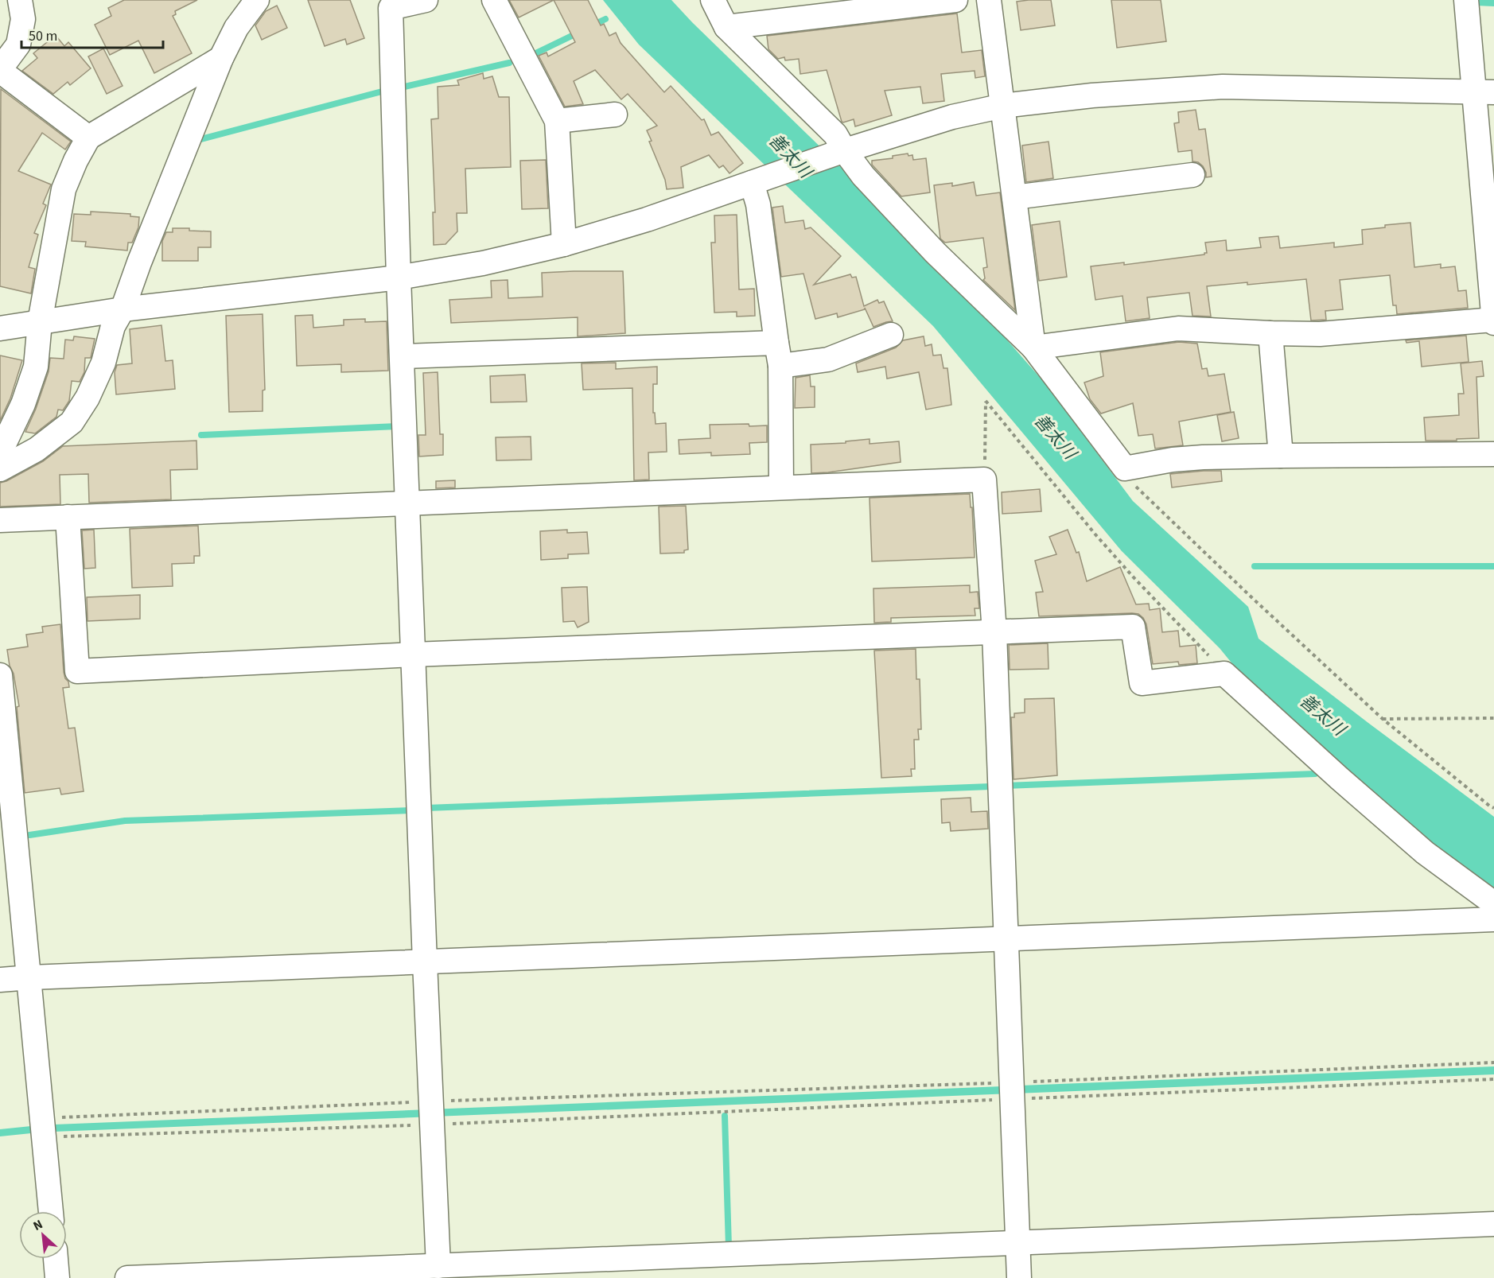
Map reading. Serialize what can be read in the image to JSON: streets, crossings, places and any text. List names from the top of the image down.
{
  "water": ["善太川"],
  "scale_bar": "50 m",
  "north": "top left"
}
